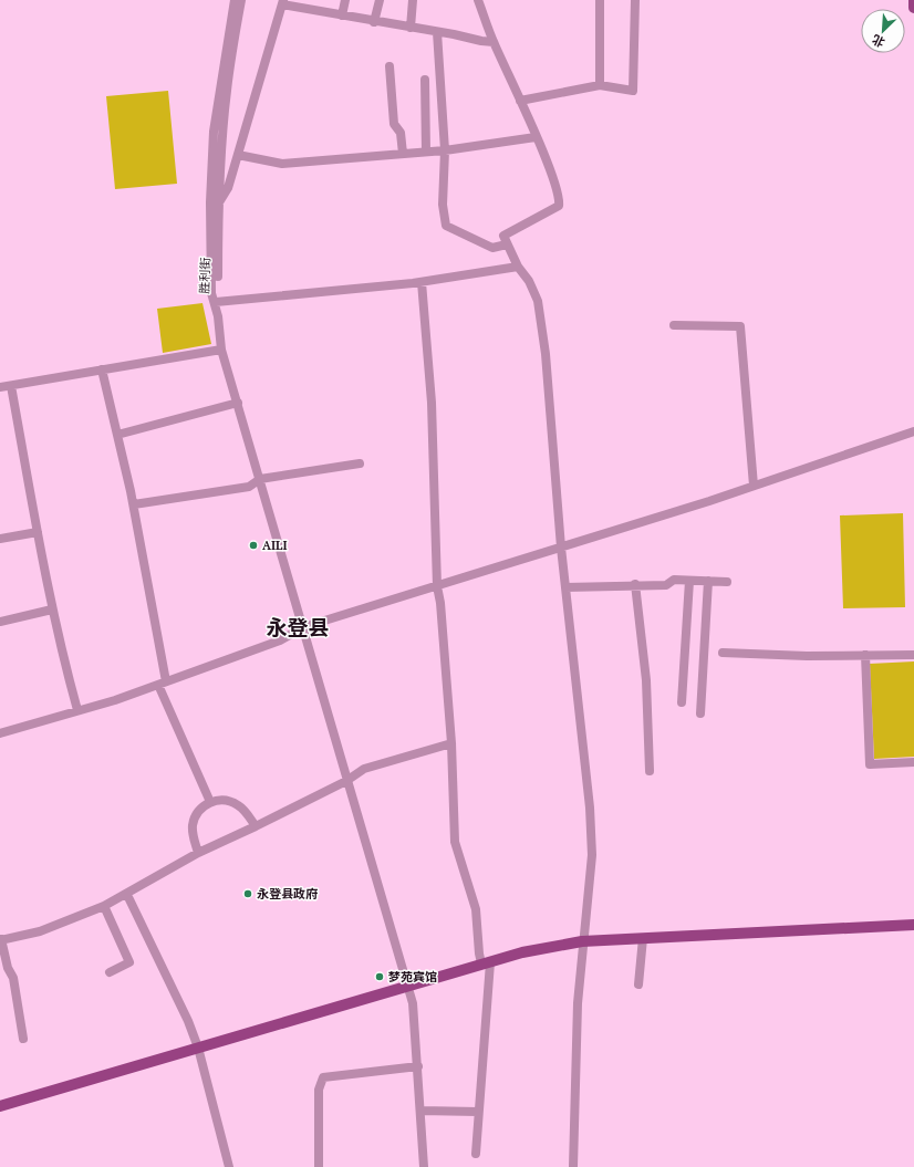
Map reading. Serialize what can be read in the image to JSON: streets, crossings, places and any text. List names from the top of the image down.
{
  "streets": {
    "street": ["胜利街"]
  },
  "districts": ["永登县"],
  "places": ["AILI", "永登县政府", "梦苑宾馆"],
  "north": "bottom left"
}
